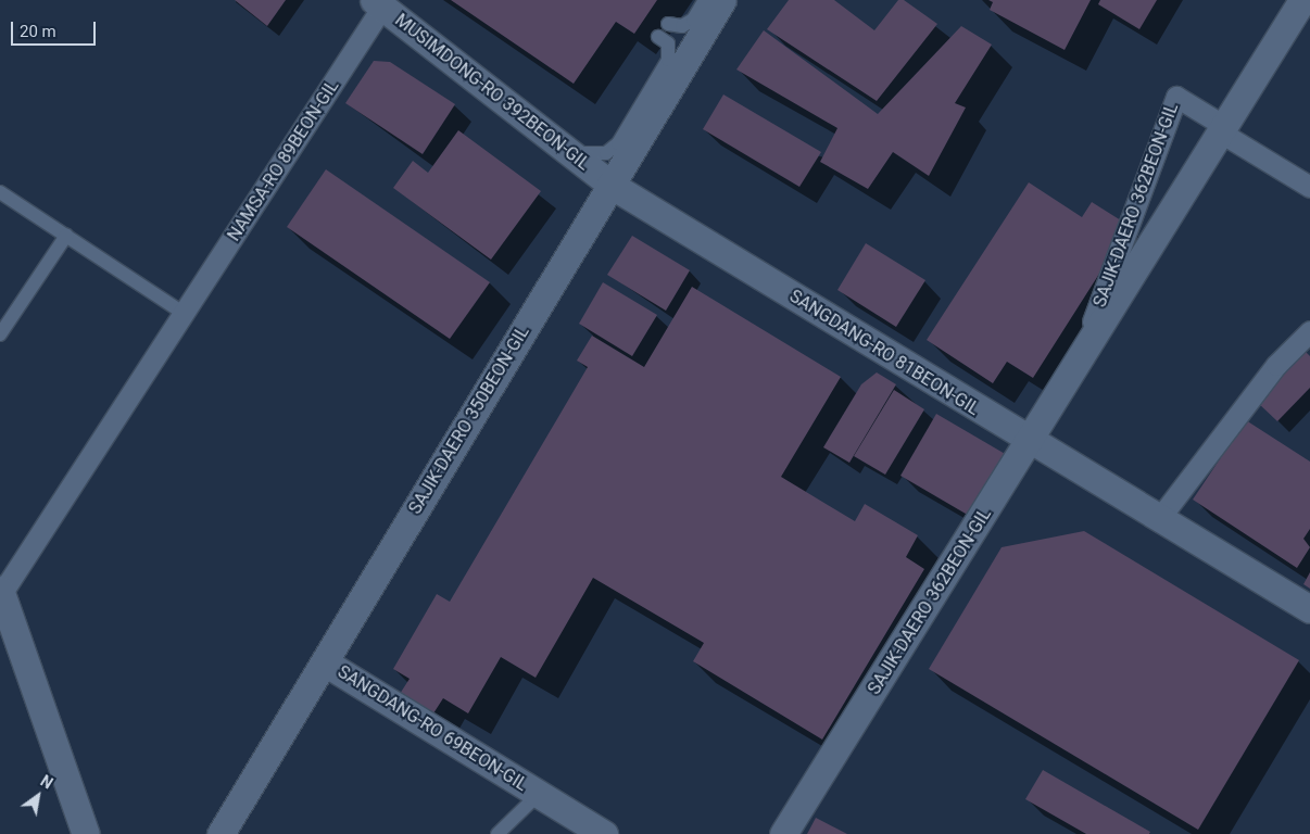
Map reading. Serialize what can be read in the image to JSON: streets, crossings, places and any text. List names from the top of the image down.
{
  "streets": {
    "street": [
      "MUSIMDONG-RO 392BEON-GIL",
      "NAMSA-RO 89BEON-GIL",
      "SAJIK-DAERO 362BEON-GIL",
      "SANGDANG-RO 81BEON-GIL",
      "SAJIK-DAERO 350BEON-GIL",
      "SANGDANG-RO 69BEON-GIL"
    ]
  },
  "crossings": [
    ["MUSIMDONG-RO 392BEON-GIL", "NAMSA-RO 89BEON-GIL"],
    ["MUSIMDONG-RO 392BEON-GIL", "SANGDANG-RO 81BEON-GIL"],
    ["MUSIMDONG-RO 392BEON-GIL", "SAJIK-DAERO 350BEON-GIL"],
    ["SAJIK-DAERO 362BEON-GIL", "SANGDANG-RO 81BEON-GIL"],
    ["SANGDANG-RO 81BEON-GIL", "SAJIK-DAERO 350BEON-GIL"],
    ["SAJIK-DAERO 350BEON-GIL", "SANGDANG-RO 69BEON-GIL"]
  ],
  "scale_bar": "20 m",
  "north": "top right"
}
